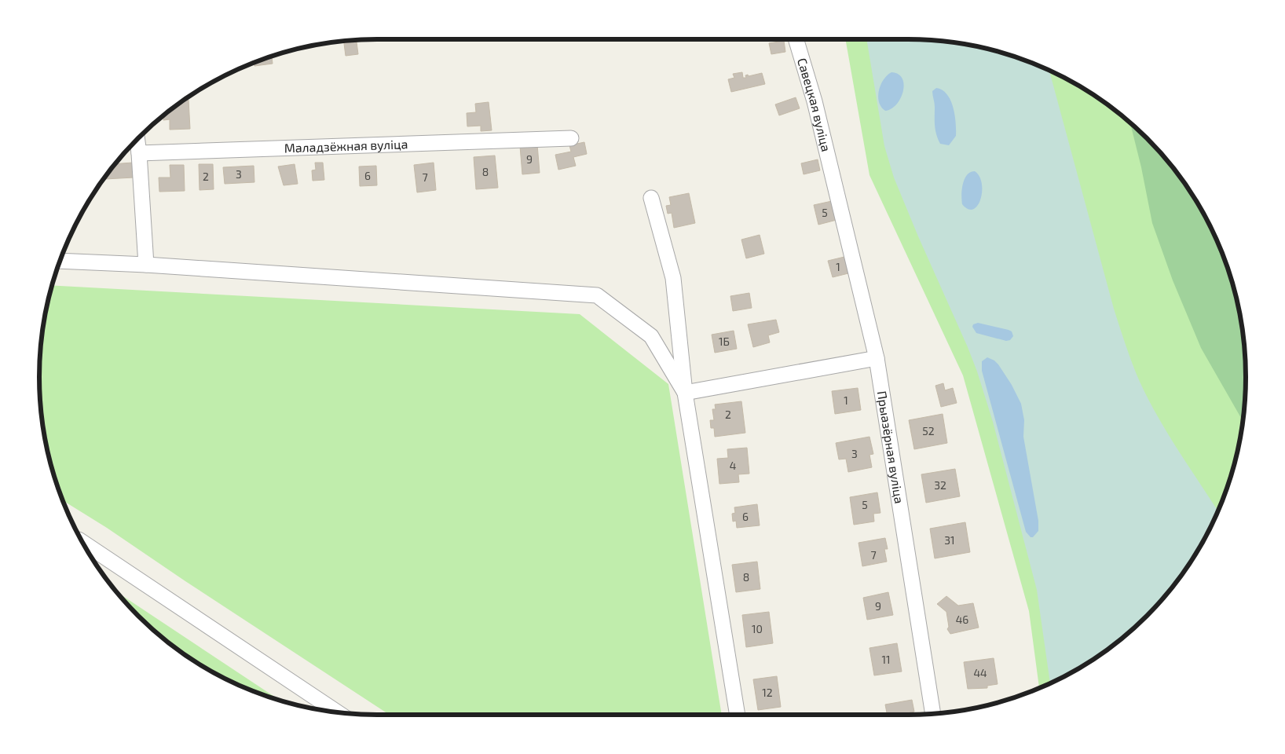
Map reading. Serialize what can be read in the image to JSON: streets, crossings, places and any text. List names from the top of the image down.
{
  "streets": {
    "street": ["Савецкая вуліца", "Маладзёжная вуліца", "Прыазёрная вуліца"]
  },
  "crossings": [
    ["Савецкая вуліца", "Прыазёрная вуліца"]
  ],
  "house_numbers": [
    "9",
    "8",
    "3",
    "6",
    "2",
    "7",
    "5",
    "1",
    "1Б",
    "1",
    "2",
    "52",
    "3",
    "4",
    "32",
    "5",
    "6",
    "31",
    "7",
    "8",
    "9",
    "46",
    "10",
    "11",
    "44",
    "12"
  ]
}
